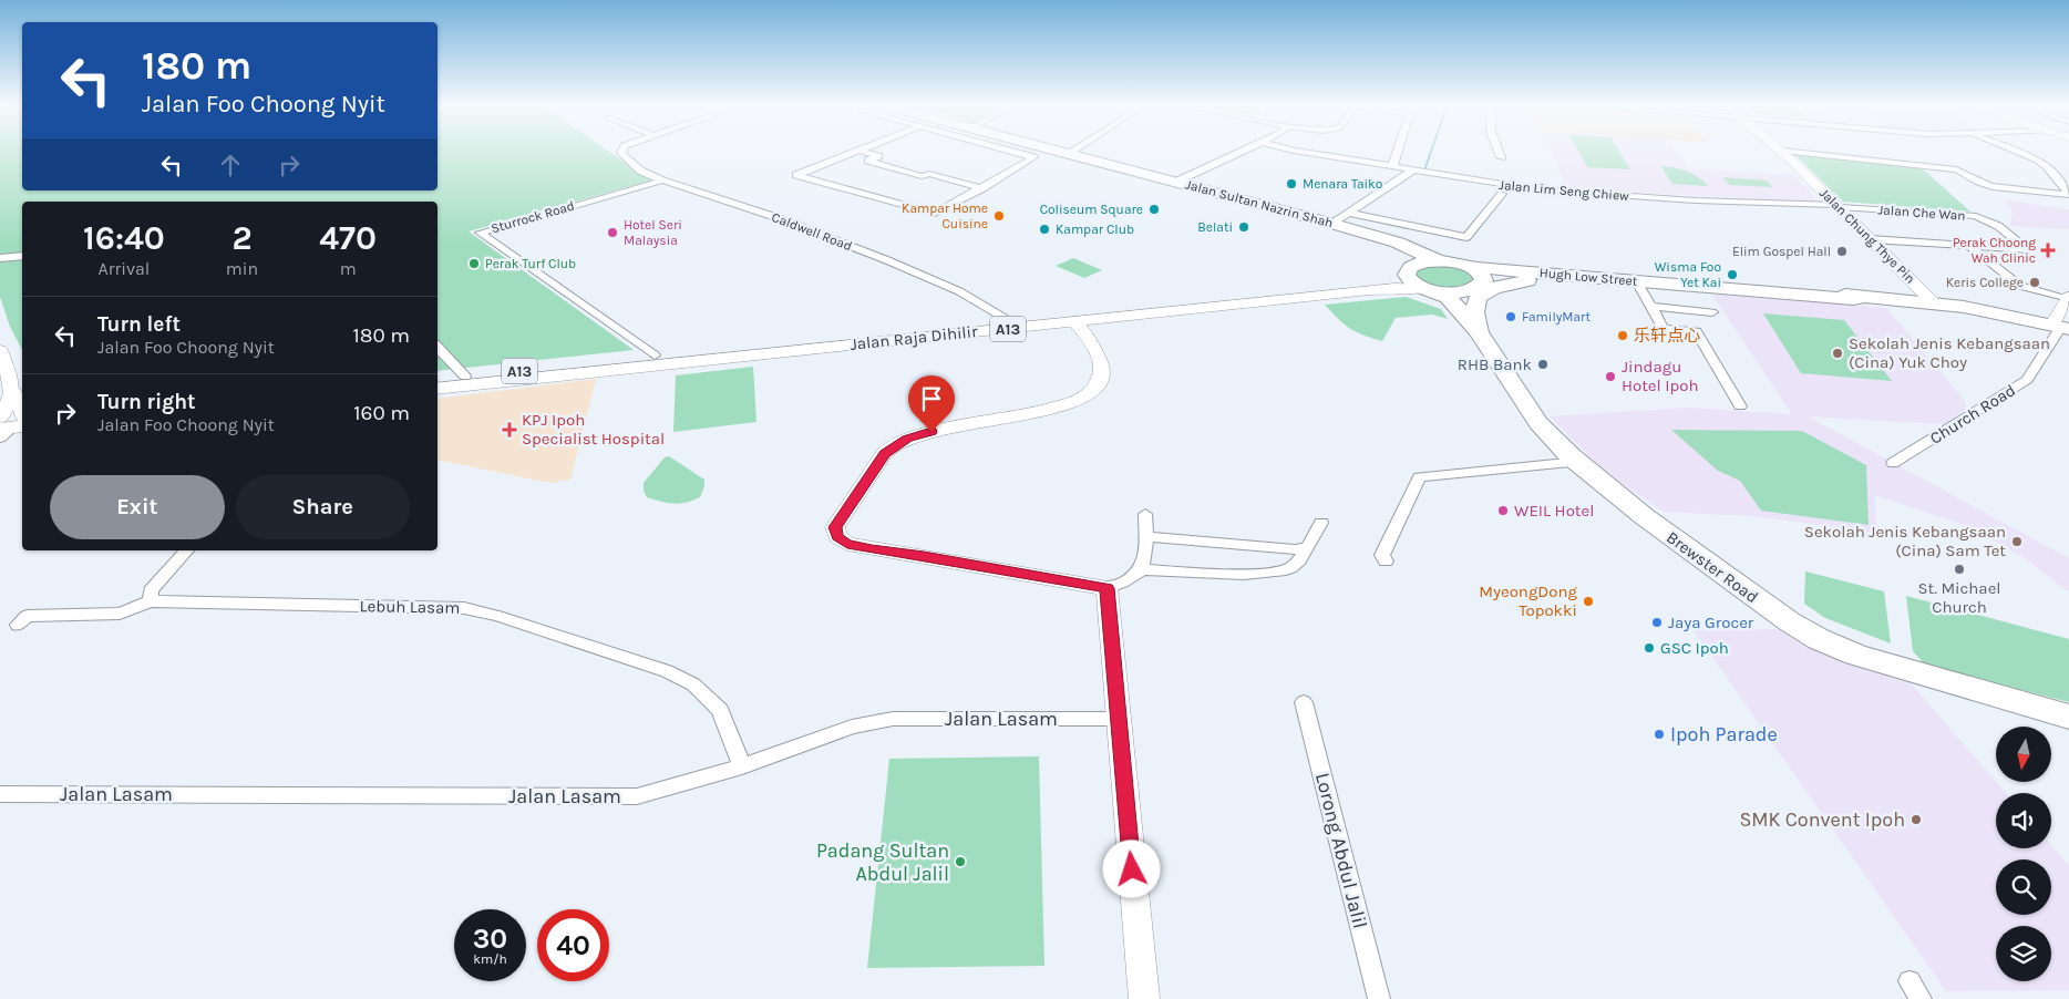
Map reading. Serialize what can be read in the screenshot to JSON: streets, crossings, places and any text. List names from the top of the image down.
{
  "streets": {
    "highway": ["Jalan Sultan Nazrin Shah", "Hugh Low Street", "Brewster Road"],
    "main road": ["A13", "Jalan Raja Dihilir"],
    "street": [
      "Jalan Lim Seng Chiew",
      "Jalan Che Wan",
      "Sturrock Road",
      "Caldwell Road",
      "Jalan Chung Thye Pin",
      "Church Road",
      "Lebuh Lasam",
      "Jalan Lasam",
      "Lorong Abdul Jalil"
    ]
  },
  "crossings": [
    ["Jalan Lim Seng Chiew", "Jalan Che Wan"],
    ["Jalan Lim Seng Chiew", "Jalan Chung Thye Pin"],
    ["Jalan Sultan Nazrin Shah", "Hugh Low Street"],
    ["Jalan Che Wan", "Jalan Chung Thye Pin"],
    ["Sturrock Road", "Caldwell Road"],
    ["Sturrock Road", "Jalan Raja Dihilir"],
    ["Caldwell Road", "Jalan Raja Dihilir"],
    ["Jalan Chung Thye Pin", "Hugh Low Street"],
    ["Hugh Low Street", "Church Road"],
    ["Jalan Raja Dihilir", "Brewster Road"],
    ["Lebuh Lasam", "Jalan Lasam"]
  ],
  "places": {
    "other": [
      "Menara Taiko",
      "Coliseum Square",
      "Kampar Home Cuisine",
      "Belati",
      "Kampar Club",
      "Hotel Seri Malaysia",
      "Elim Gospel Hall",
      "Perak Turf Club",
      "Wisma Foo Yet Kai",
      "Keris College",
      "FamilyMart",
      "乐轩点心",
      "Sekolah Jenis Kebangsaan (Cina) Yuk Choy",
      "RHB Bank",
      "Jindagu Hotel Ipoh",
      "WEIL Hotel",
      "Sekolah Jenis Kebangsaan (Cina) Sam Tet",
      "St. Michael Church",
      "MyeongDong Topokki",
      "Jaya Grocer",
      "GSC Ipoh",
      "Ipoh Parade",
      "SMK Convent Ipoh",
      "Padang Sultan Abdul Jalil"
    ],
    "health": ["Perak Choong Wah Clinic", "KPJ Ipoh Specialist Hospital"]
  },
  "north": "bottom",
  "page": {
    "turn": ["180 m", "Jalan Foo Choong Nyit"],
    "eta": [
      "16:40",
      "Arrival",
      "2",
      "min",
      "470",
      "m"
    ],
    "list": [
      {
        "name": "Turn left",
        "note": "Jalan Foo Choong Nyit",
        "value": "180 m"
      },
      {
        "name": "Turn right",
        "note": "Jalan Foo Choong Nyit",
        "value": "160 m"
      }
    ],
    "buttons": ["Exit", "Share"],
    "speed": "30 km/h",
    "limit": "40"
  }
}
